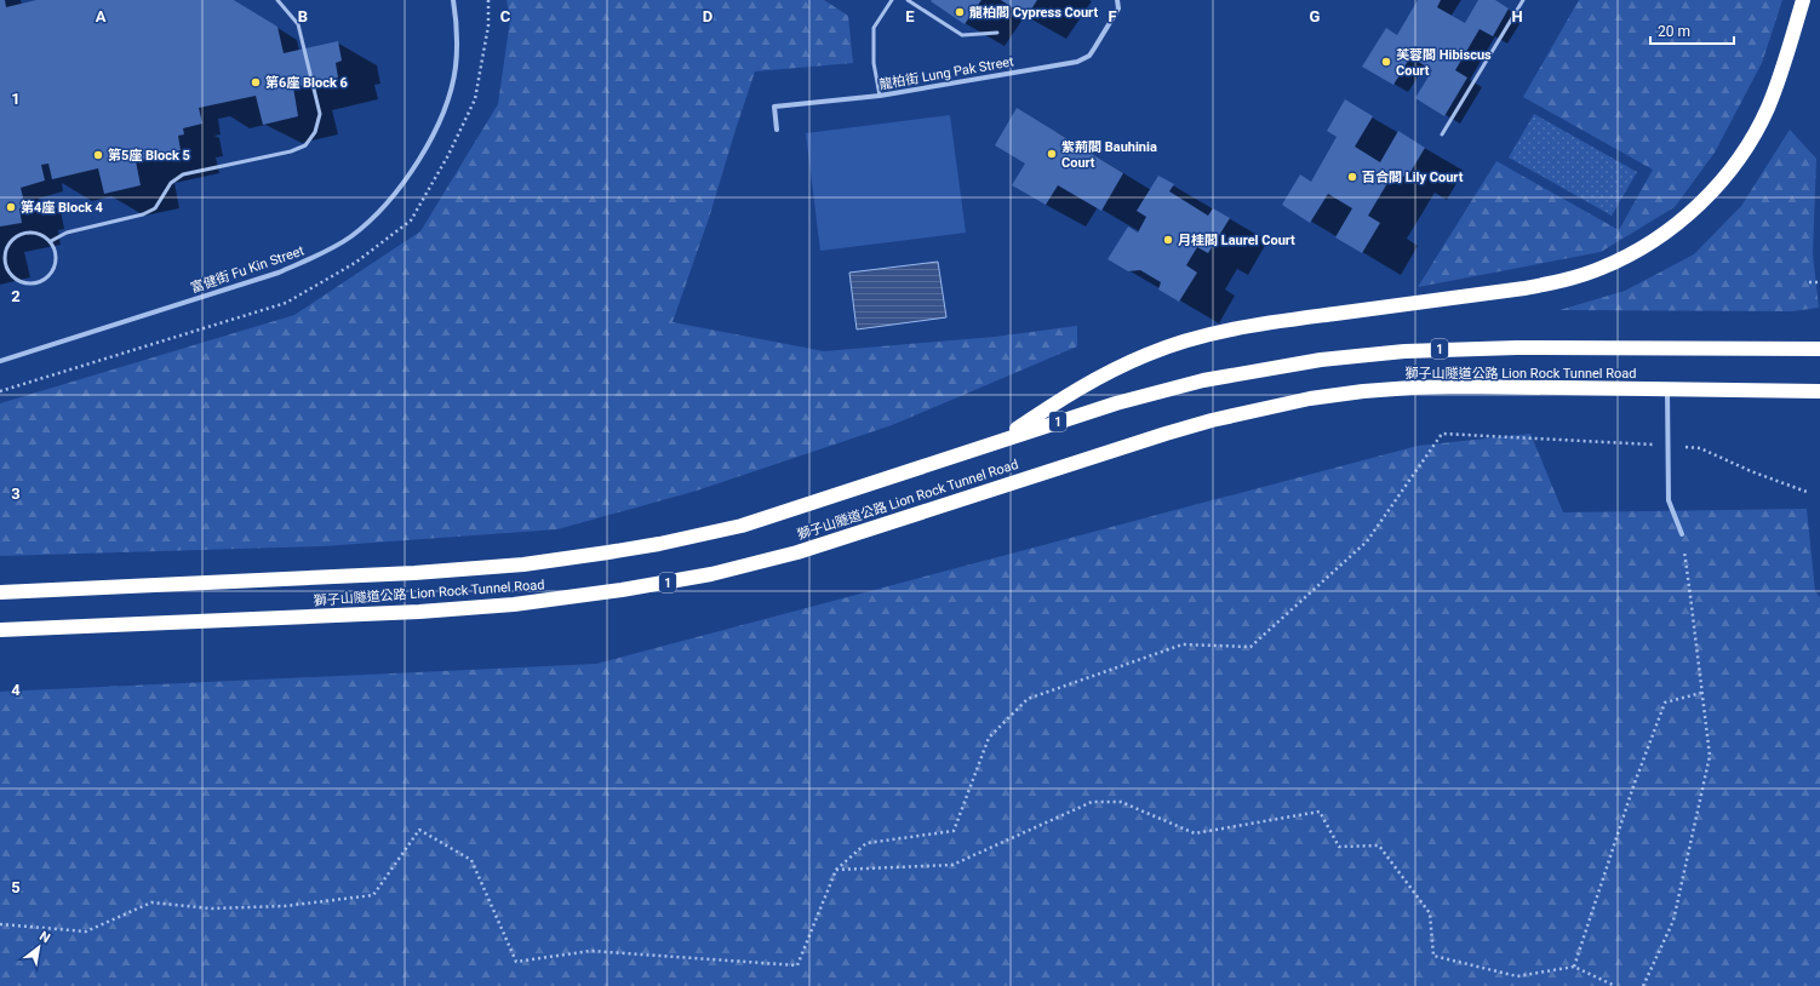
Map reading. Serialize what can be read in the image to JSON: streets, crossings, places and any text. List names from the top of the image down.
{
  "streets": {
    "highway": ["1", "獅子山隧道公路 Lion Rock Tunnel Road"],
    "street": ["龍柏街 Lung Pak Street", "富健街 Fu Kin Street"]
  },
  "places": [
    "龍柏閣 Cypress Court",
    "芙蓉閣 Hibiscus Court",
    "第6座 Block 6",
    "紫荊閣 Bauhinia Court",
    "第5座 Block 5",
    "百合閣 Lily Court",
    "第4座 Block 4",
    "月桂閣 Laurel Court"
  ],
  "scale_bar": "20 m",
  "north": "top right",
  "grid": {
    "columns": [
      "A",
      "B",
      "C",
      "D",
      "E",
      "F",
      "G",
      "H"
    ],
    "rows": [
      "1",
      "2",
      "3",
      "4",
      "5"
    ]
  }
}
